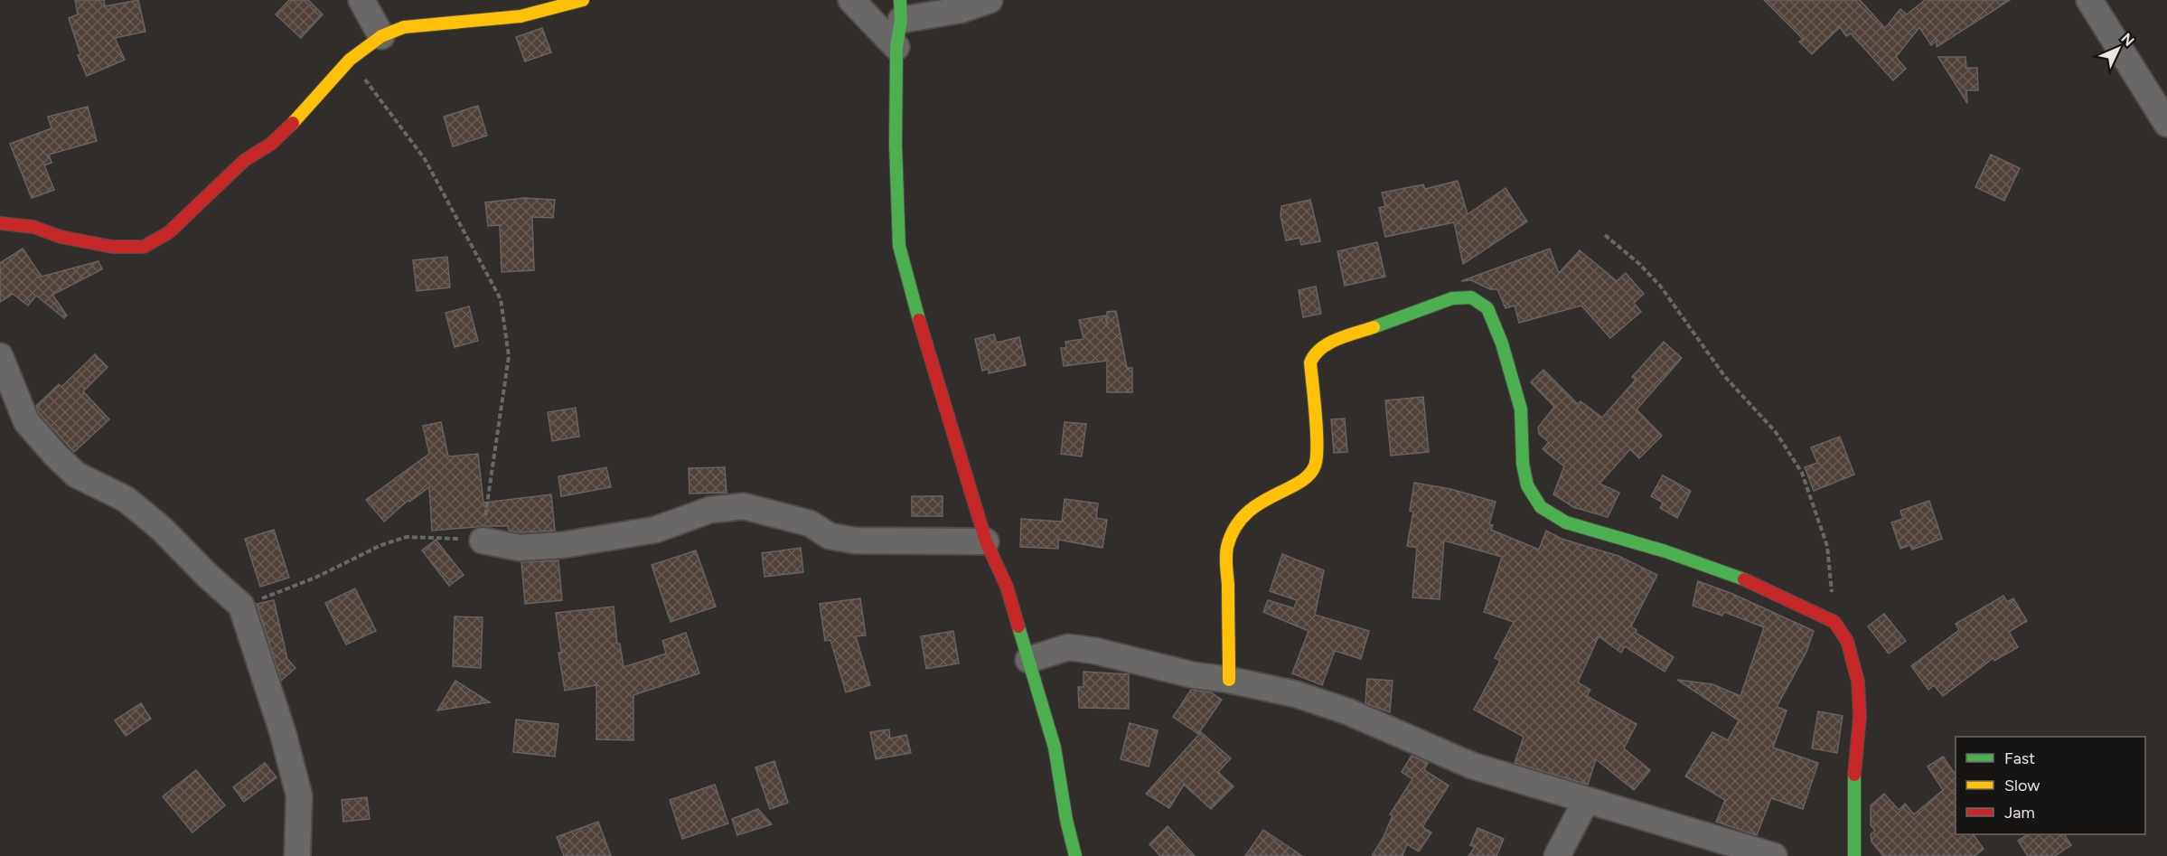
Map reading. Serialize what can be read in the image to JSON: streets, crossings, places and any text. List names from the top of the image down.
{
  "legend": ["Fast", "Slow", "Jam"],
  "north": "top right"
}
